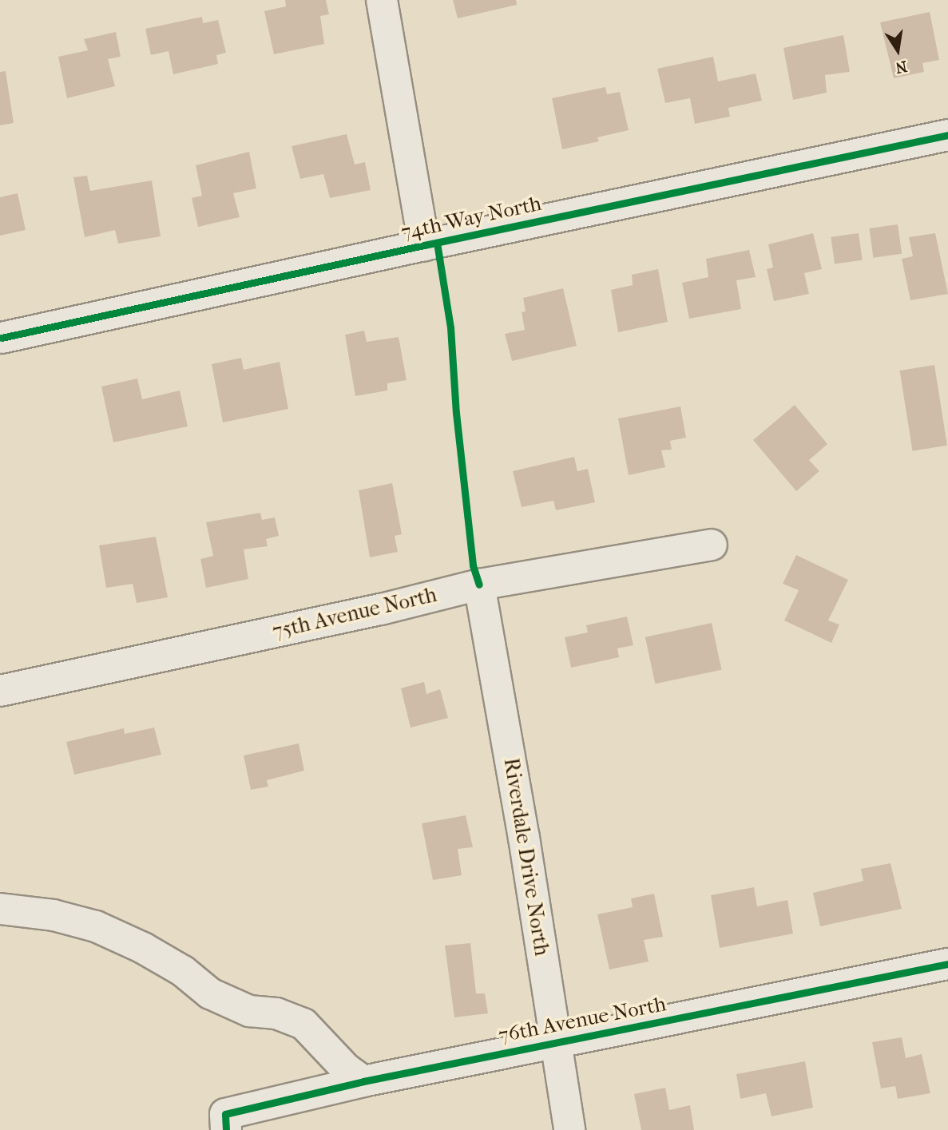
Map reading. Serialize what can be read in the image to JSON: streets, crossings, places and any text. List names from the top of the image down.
{
  "streets": {
    "street": [
      "74th Way North",
      "75th Avenue North",
      "Riverdale Drive North",
      "76th Avenue North"
    ]
  },
  "crossings": [
    ["75th Avenue North", "Riverdale Drive North"],
    ["Riverdale Drive North", "76th Avenue North"]
  ],
  "north": "bottom"
}
